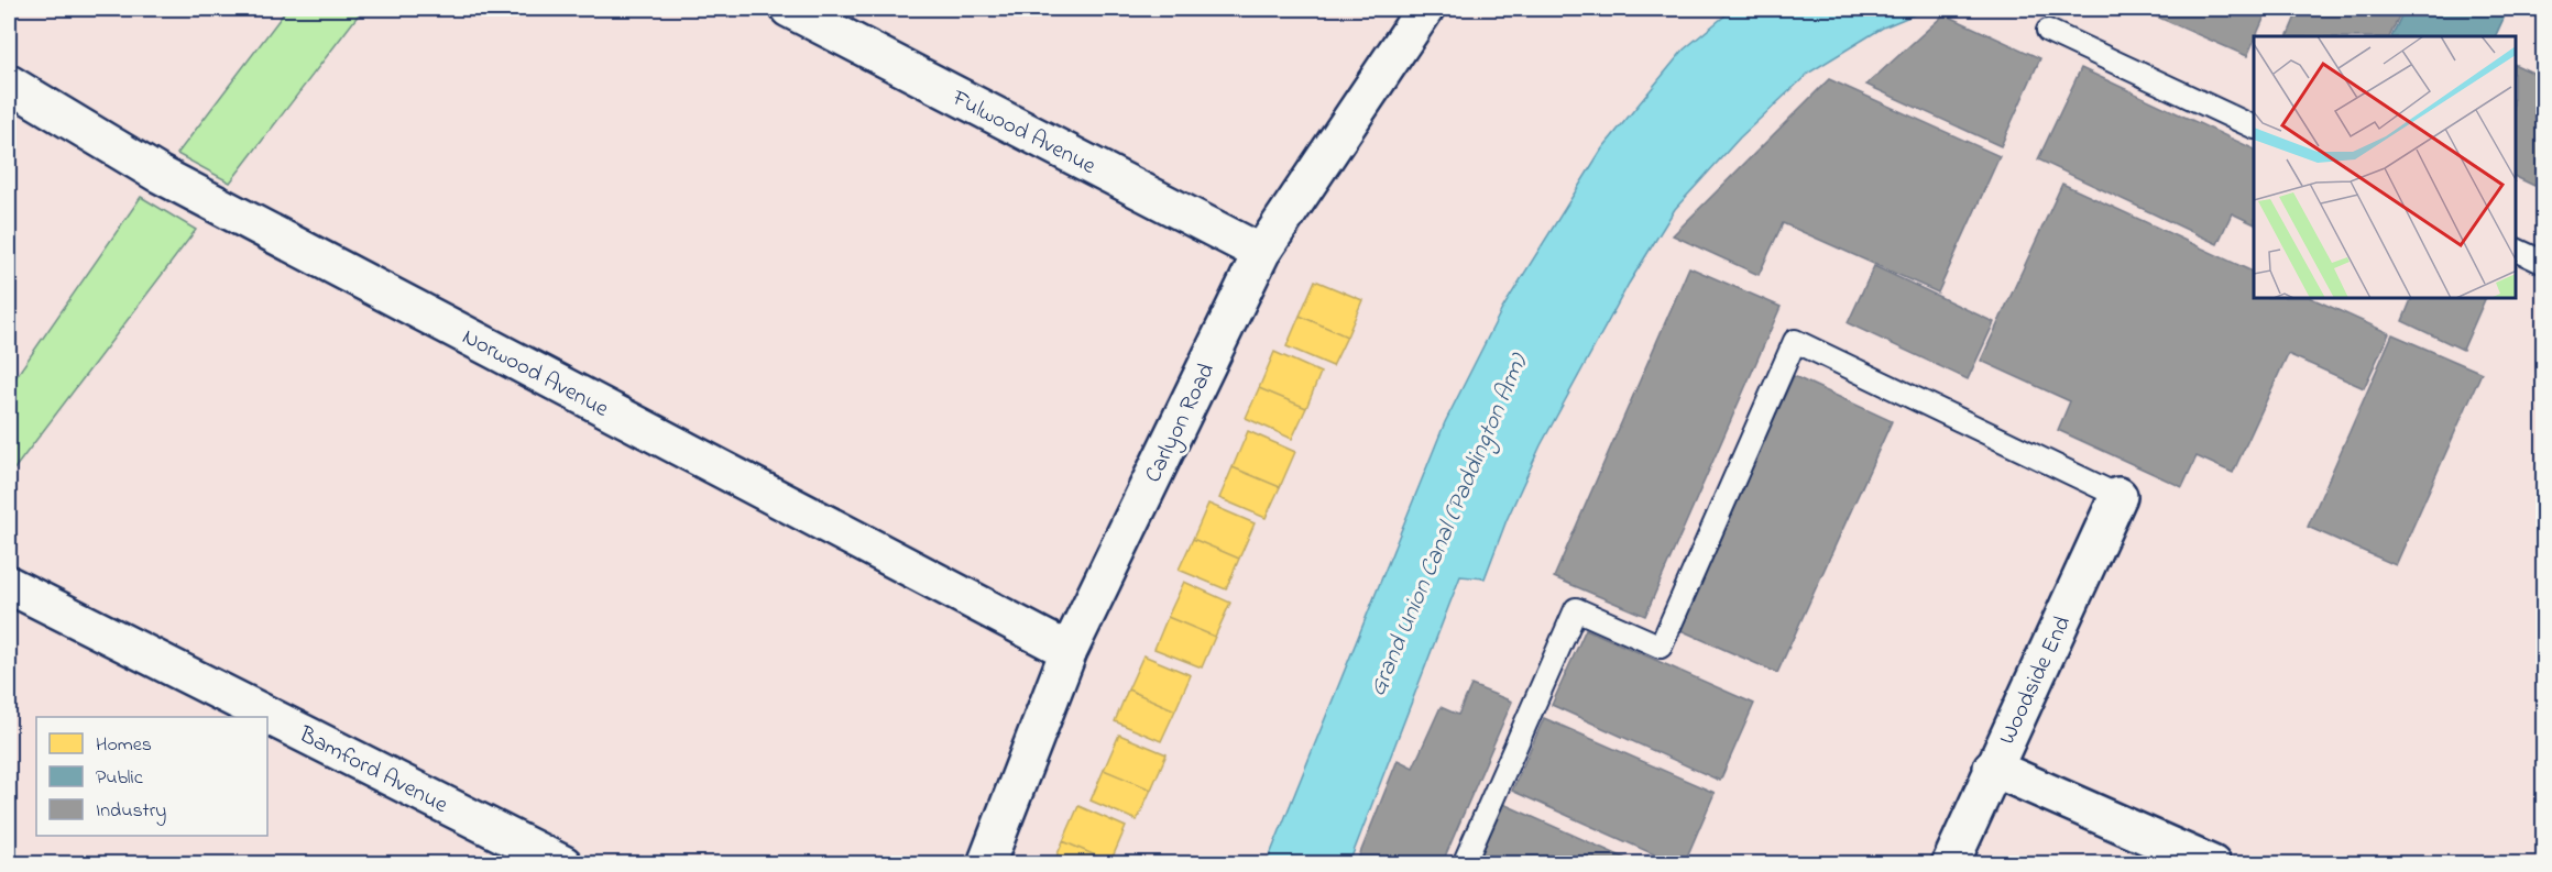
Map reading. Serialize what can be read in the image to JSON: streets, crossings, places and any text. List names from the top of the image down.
{
  "streets": {
    "street": [
      "Fulwood Avenue",
      "Norwood Avenue",
      "Carlyon Road",
      "Woodside End",
      "Bamford Avenue"
    ]
  },
  "crossings": [
    ["Fulwood Avenue", "Carlyon Road"],
    ["Norwood Avenue", "Carlyon Road"]
  ],
  "water": ["Grand Union Canal (Paddington Arm)"],
  "legend": ["Homes", "Public", "Industry"]
}
